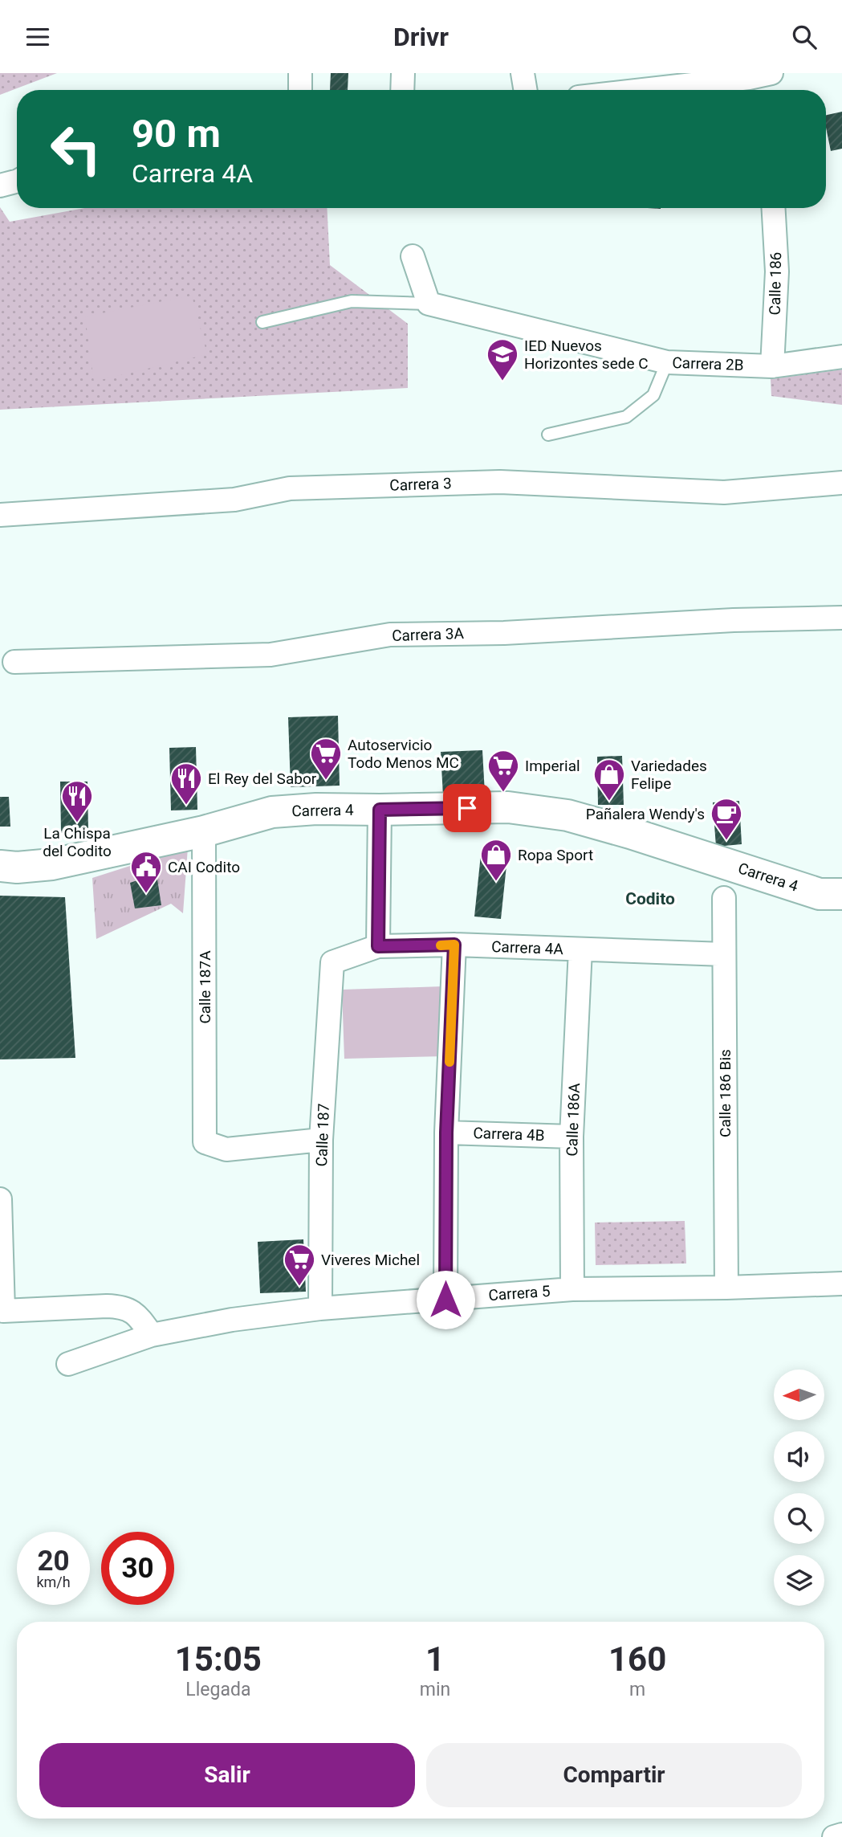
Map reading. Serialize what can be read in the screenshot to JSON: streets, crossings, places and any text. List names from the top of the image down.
{
  "streets": {
    "street": [
      "Calle 186",
      "Carrera 2B",
      "Carrera 3",
      "Carrera 3A",
      "Carrera 4",
      "Carrera 4A",
      "Calle 187A",
      "Calle 186 Bis",
      "Calle 186A",
      "Carrera 4B",
      "Calle 187",
      "Carrera 5"
    ]
  },
  "crossings": [
    ["Calle 186", "Carrera 2B"],
    ["Carrera 4", "Calle 187A"],
    ["Carrera 4A", "Calle 186 Bis"],
    ["Carrera 4A", "Calle 186A"],
    ["Carrera 4A", "Calle 187"],
    ["Calle 187A", "Calle 187"],
    ["Calle 186 Bis", "Carrera 5"],
    ["Calle 186A", "Carrera 4B"],
    ["Calle 186A", "Carrera 5"],
    ["Calle 187", "Carrera 5"]
  ],
  "districts": ["Codito"],
  "places": {
    "school or university": ["IED Nuevos Horizontes sede C"],
    "supermarket": ["Autoservicio Todo Menos MC", "Imperial", "Viveres Michel"],
    "shop": ["Variedades Felipe", "Ropa Sport"],
    "restaurant": ["El Rey del Sabor", "La Chispa del Codito"],
    "cafe": ["Pañalera Wendy's"],
    "public building": ["CAI Codito"]
  },
  "north": "left",
  "page": {
    "header": "Drivr",
    "turn": ["90 m", "Carrera 4A"],
    "speed": "20 km/h",
    "limit": "30",
    "eta": [
      "15:05",
      "Llegada",
      "1",
      "min",
      "160",
      "m"
    ],
    "buttons": ["Salir", "Compartir"]
  }
}
